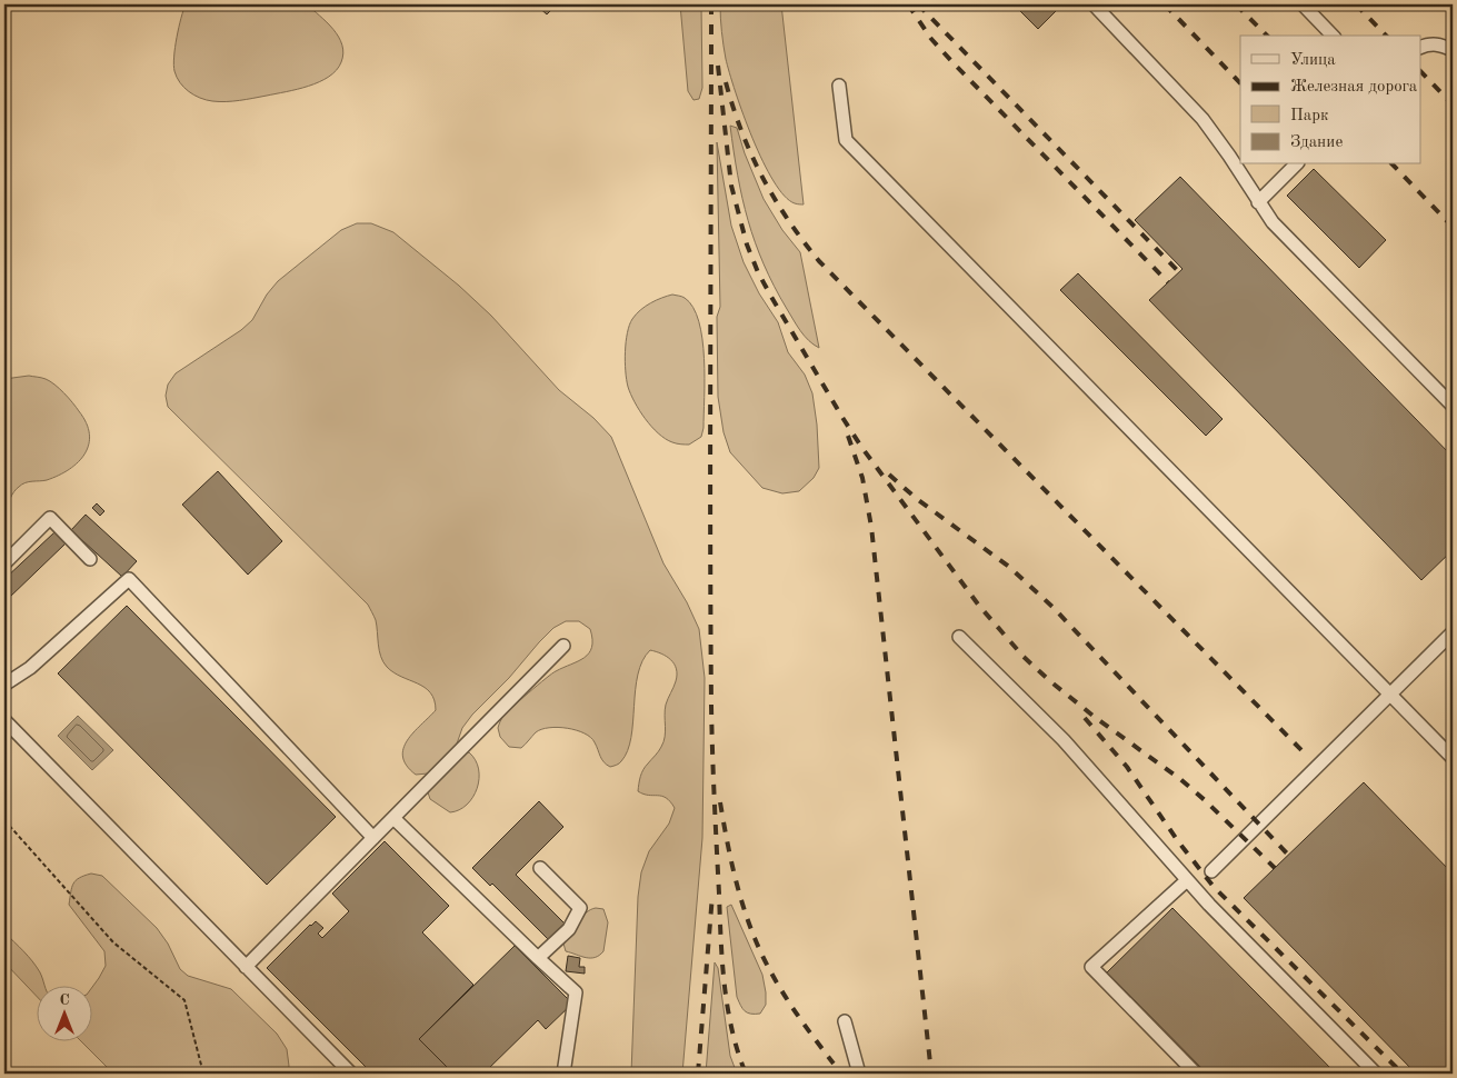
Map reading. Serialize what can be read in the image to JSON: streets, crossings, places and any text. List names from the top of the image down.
{
  "legend": [
    "Улица",
    "Железная дорога",
    "Парк",
    "Здание"
  ],
  "north": "top"
}
